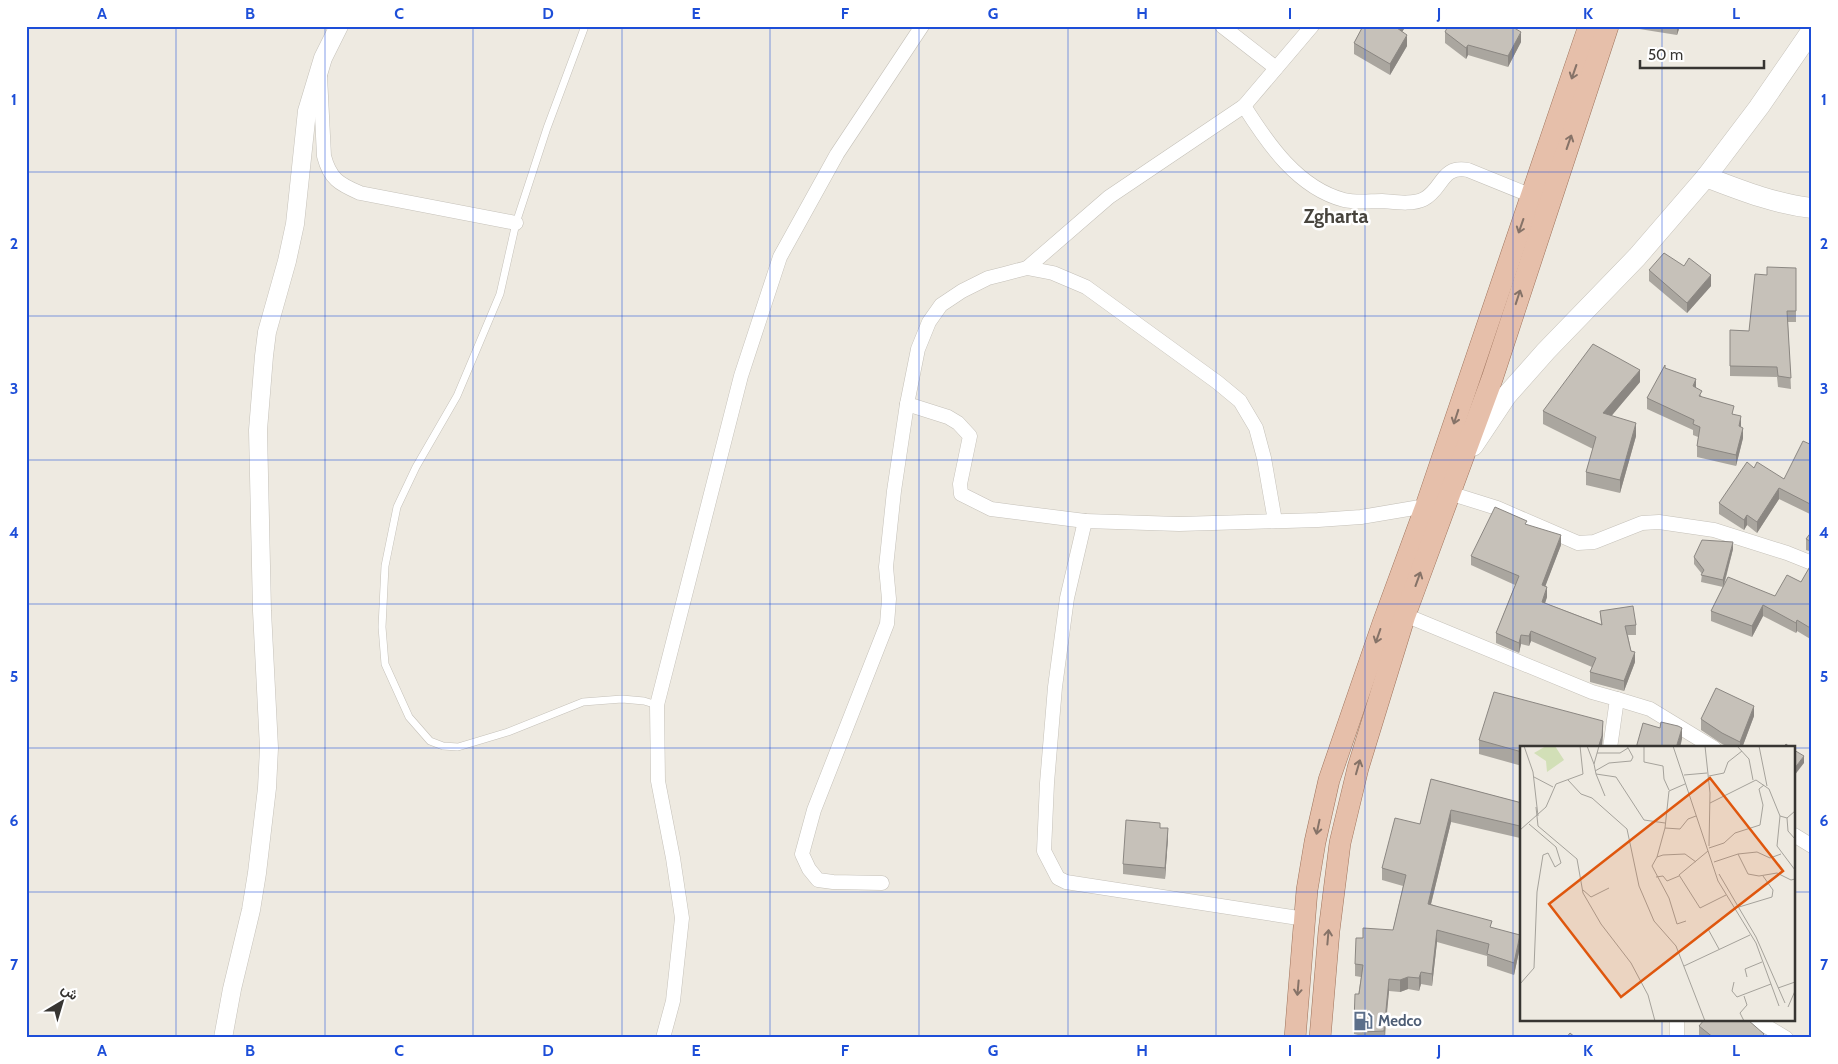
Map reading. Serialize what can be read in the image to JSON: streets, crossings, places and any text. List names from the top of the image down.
{
  "districts": ["Zgharta"],
  "places": {
    "fuel station": ["Medco"]
  },
  "scale_bar": "50 m",
  "north": "top right",
  "grid": {
    "columns": [
      "A",
      "B",
      "C",
      "D",
      "E",
      "F",
      "G",
      "H",
      "I",
      "J",
      "K",
      "L"
    ],
    "rows": [
      "1",
      "2",
      "3",
      "4",
      "5",
      "6",
      "7"
    ]
  }
}
